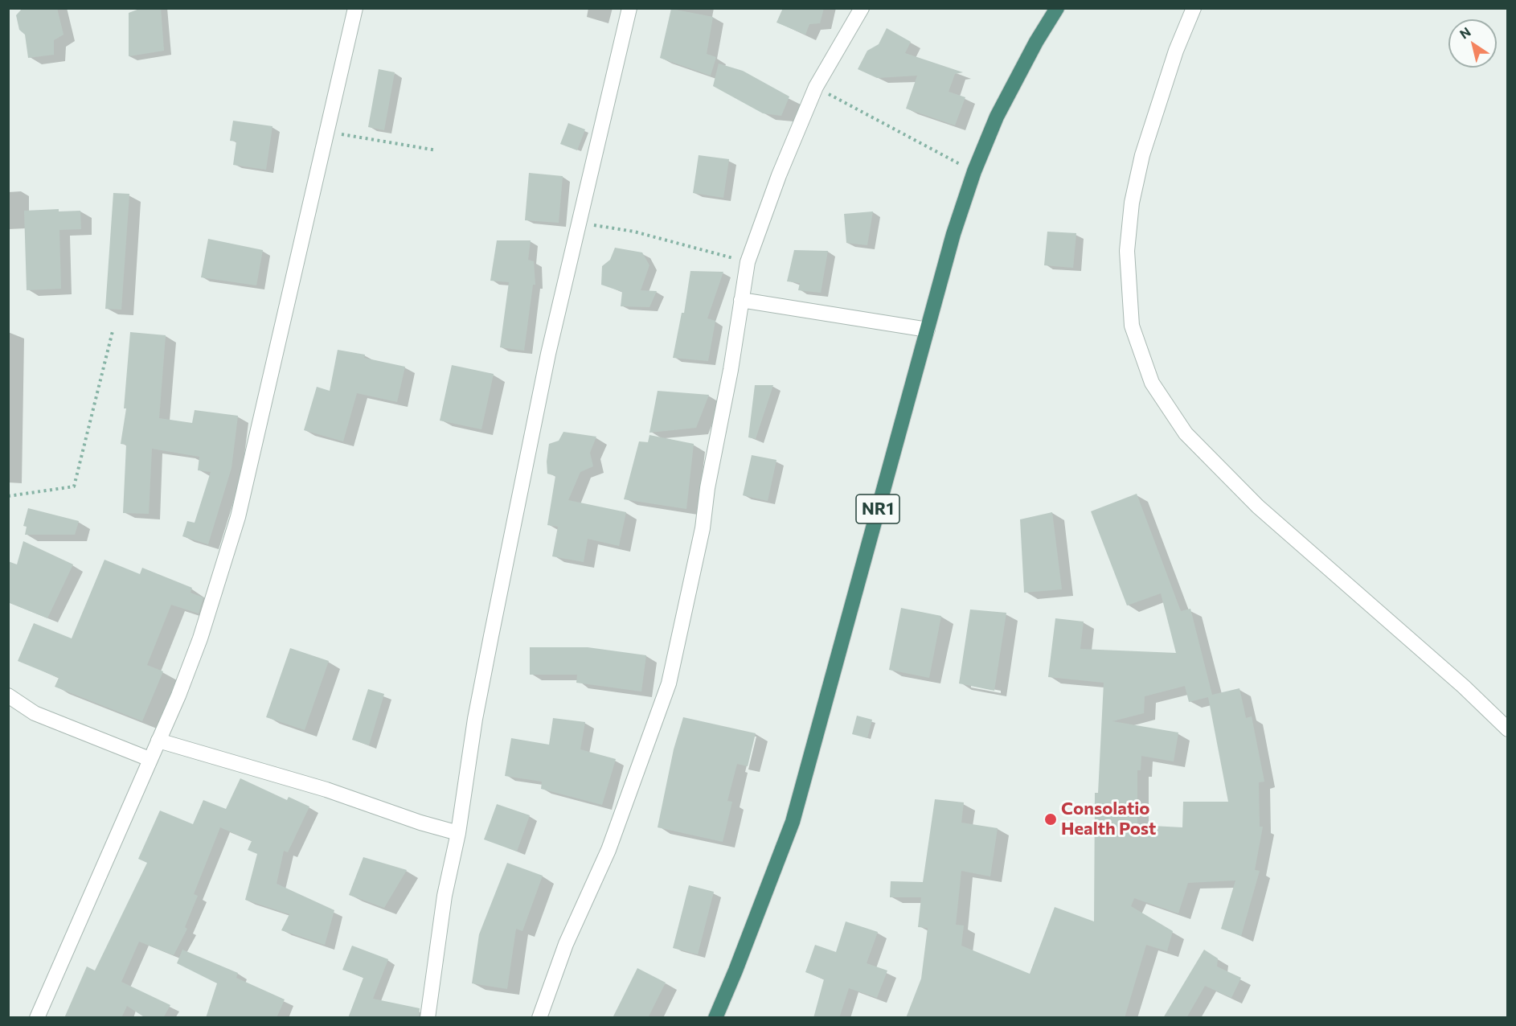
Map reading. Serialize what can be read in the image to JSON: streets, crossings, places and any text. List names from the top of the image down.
{
  "streets": {
    "highway": ["NR1"]
  },
  "places": ["Consolatio Health Post"],
  "north": "top left"
}
